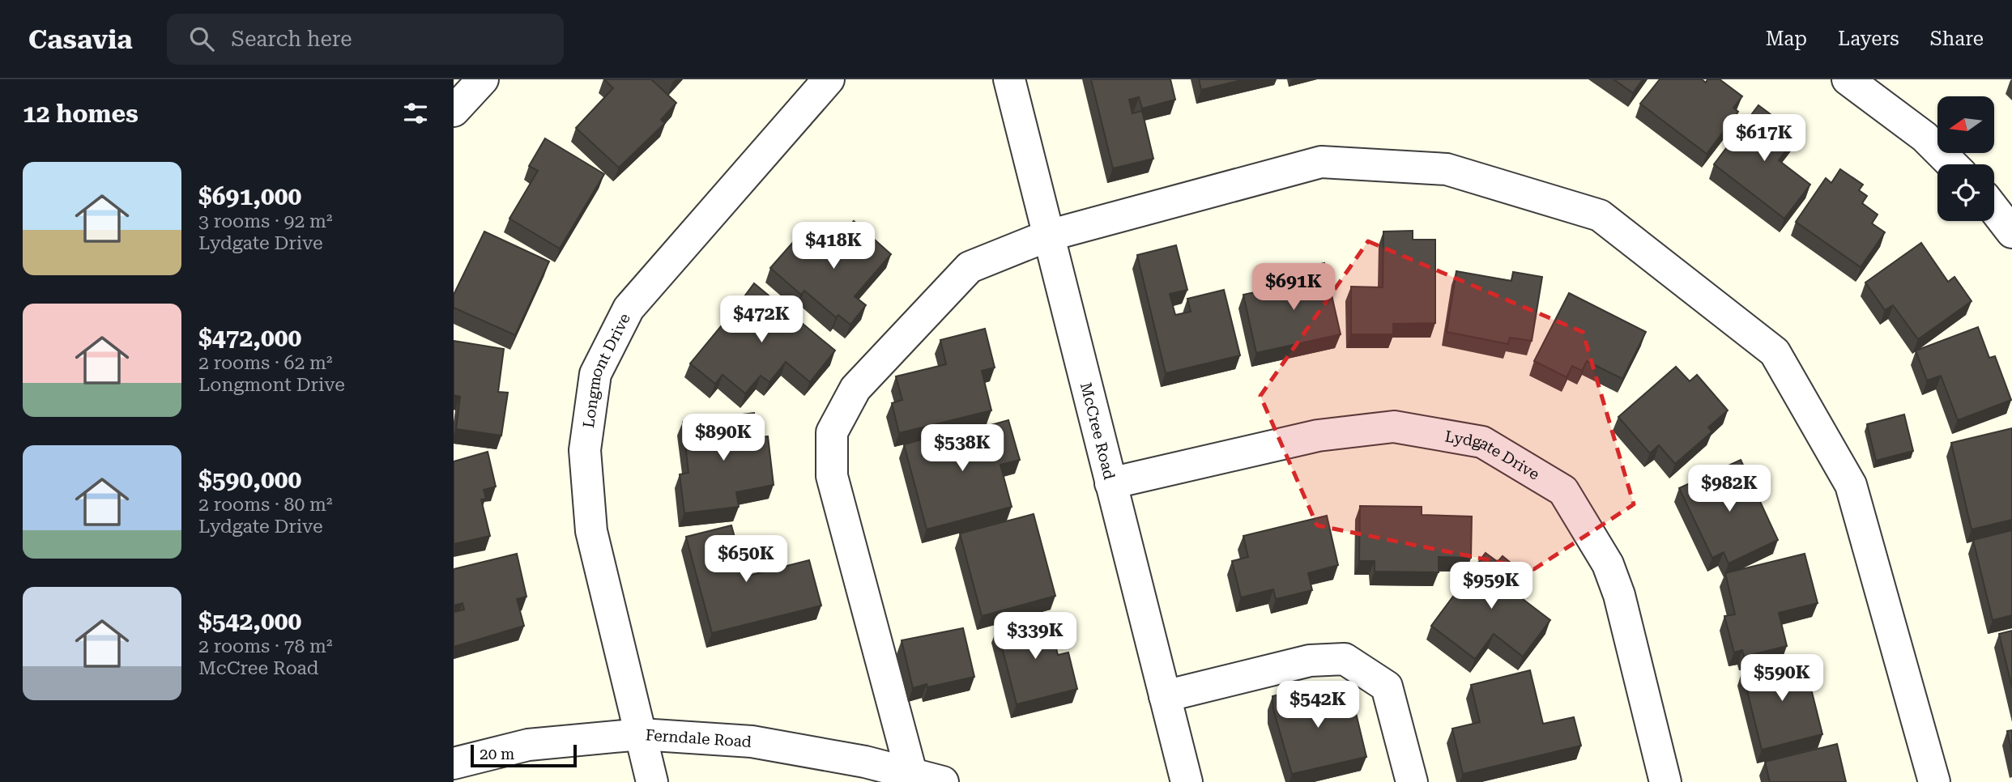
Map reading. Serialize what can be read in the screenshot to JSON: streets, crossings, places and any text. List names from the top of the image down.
{
  "streets": {
    "street": [
      "Longmont Drive",
      "McCree Road",
      "Lydgate Drive",
      "Ferndale Road"
    ]
  },
  "crossings": [
    ["Longmont Drive", "Ferndale Road"],
    ["McCree Road", "Lydgate Drive"]
  ],
  "scale_bar": "20 m",
  "north": "left",
  "page": {
    "header": "Casavia",
    "search": "Search here",
    "nav": ["Map", "Layers", "Share"],
    "heading": "12 homes",
    "price": [
      "$617K",
      "$418K",
      "$691K",
      "$472K",
      "$890K",
      "$538K",
      "$982K",
      "$650K",
      "$959K",
      "$339K",
      "$590K",
      "$542K"
    ],
    "list": [
      {
        "name": "$691,000",
        "note": "3 rooms · 92 m² · Lydgate Drive"
      },
      {
        "name": "$472,000",
        "note": "2 rooms · 62 m² · Longmont Drive"
      },
      {
        "name": "$590,000",
        "note": "2 rooms · 80 m² · Lydgate Drive"
      },
      {
        "name": "$542,000",
        "note": "2 rooms · 78 m² · McCree Road"
      }
    ],
    "scale": "20 m"
  }
}
